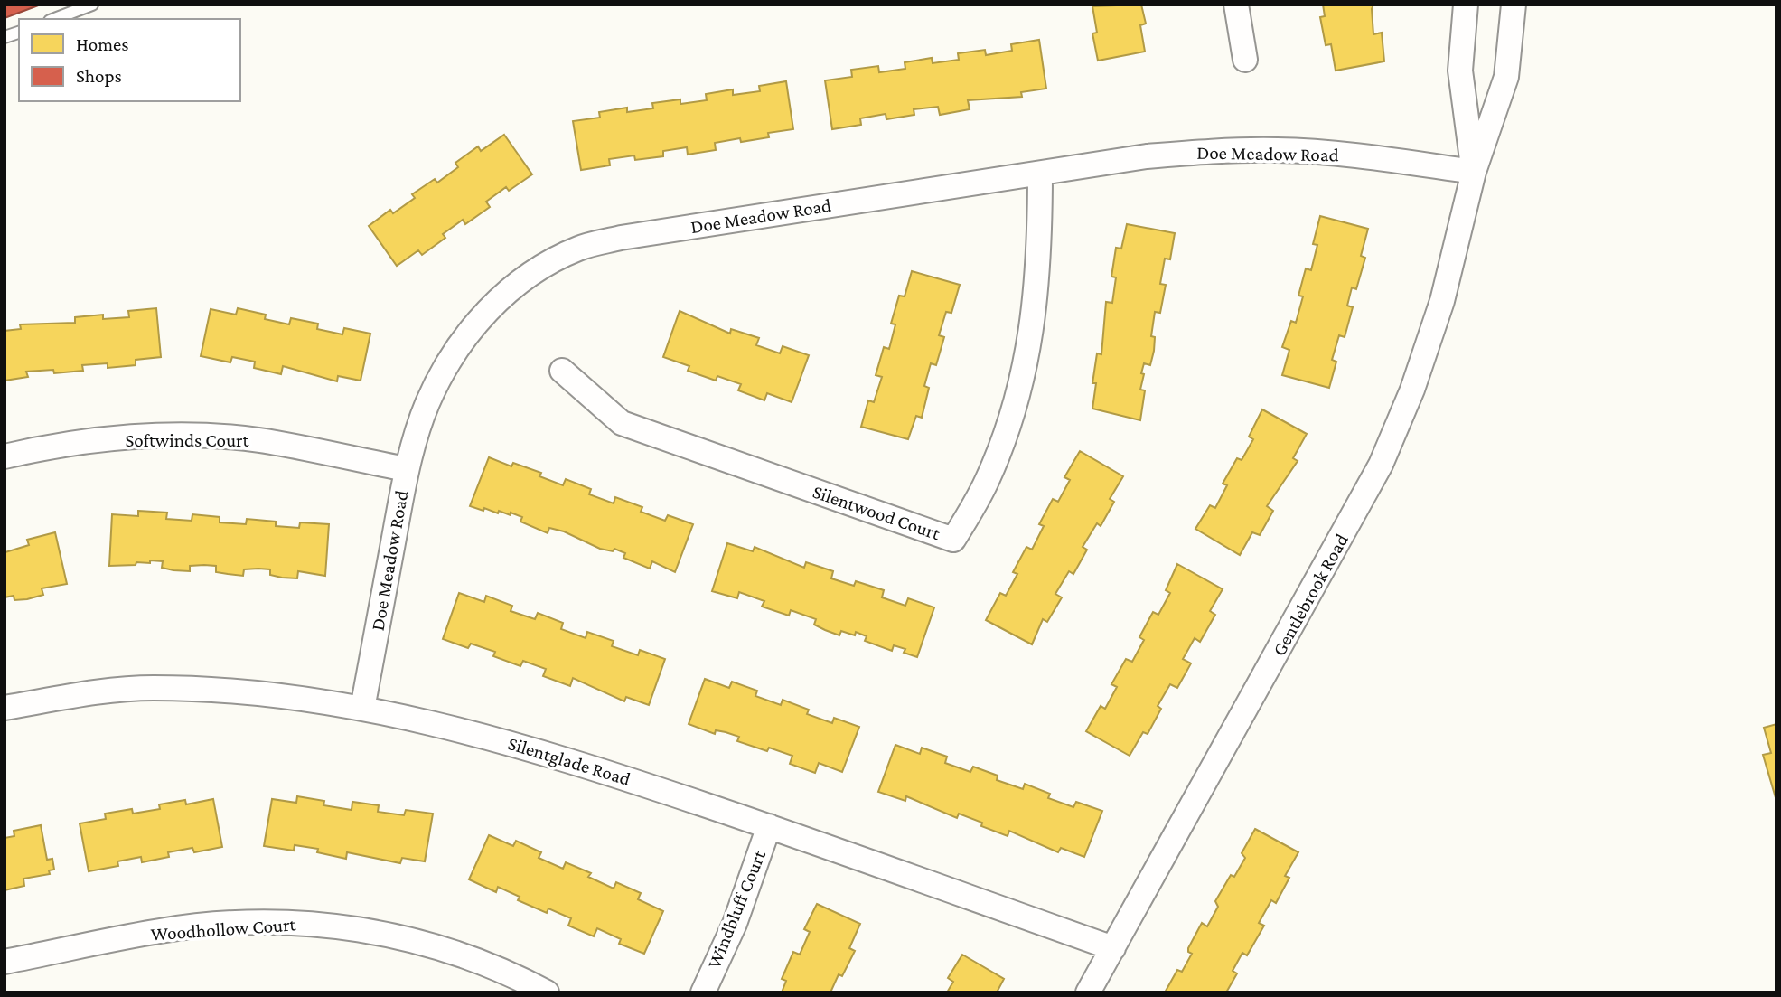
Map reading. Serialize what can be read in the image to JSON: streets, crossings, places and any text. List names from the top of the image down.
{
  "streets": {
    "street": [
      "Doe Meadow Road",
      "Softwinds Court",
      "Silentwood Court",
      "Gentlebrook Road",
      "Silentglade Road",
      "Windbluff Court",
      "Woodhollow Court"
    ]
  },
  "crossings": [
    ["Doe Meadow Road", "Softwinds Court"],
    ["Doe Meadow Road", "Silentwood Court"],
    ["Doe Meadow Road", "Gentlebrook Road"],
    ["Doe Meadow Road", "Silentglade Road"],
    ["Gentlebrook Road", "Silentglade Road"],
    ["Silentglade Road", "Windbluff Court"]
  ],
  "legend": ["Homes", "Shops"]
}
